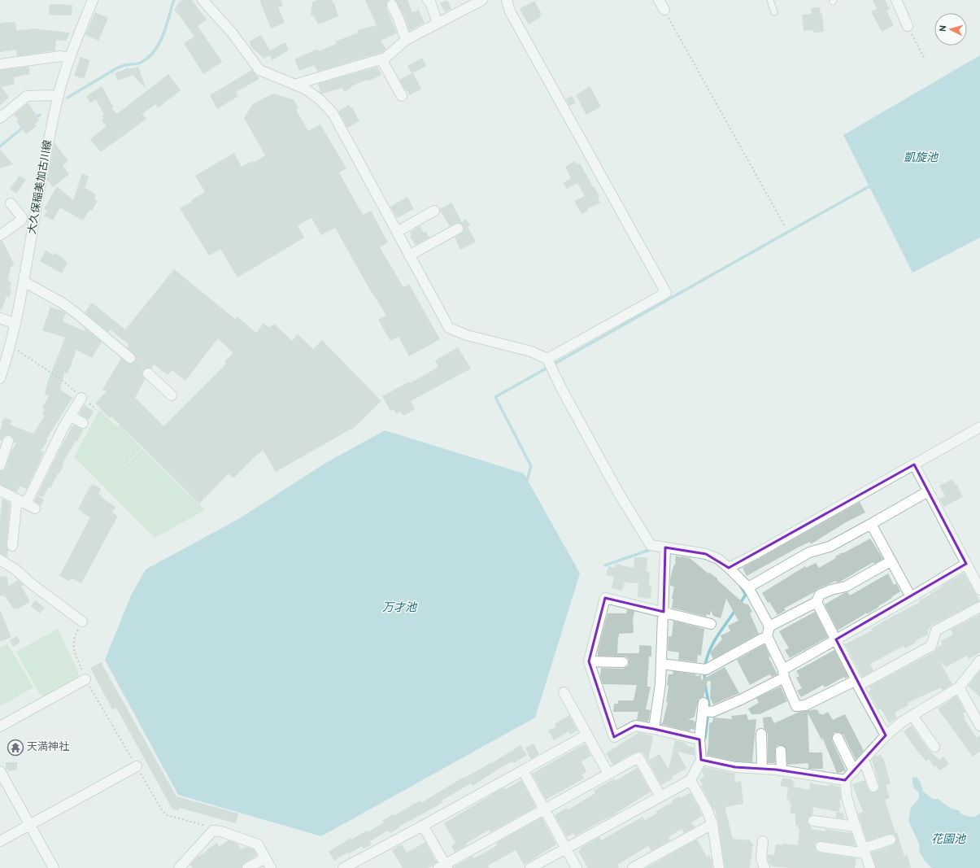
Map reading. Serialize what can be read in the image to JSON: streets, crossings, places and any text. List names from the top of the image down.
{
  "streets": {
    "street": ["大久保稲美加古川線"]
  },
  "water": ["凱旋池", "万才池", "花園池"],
  "places": {
    "temple": ["天満神社"]
  },
  "north": "left"
}
